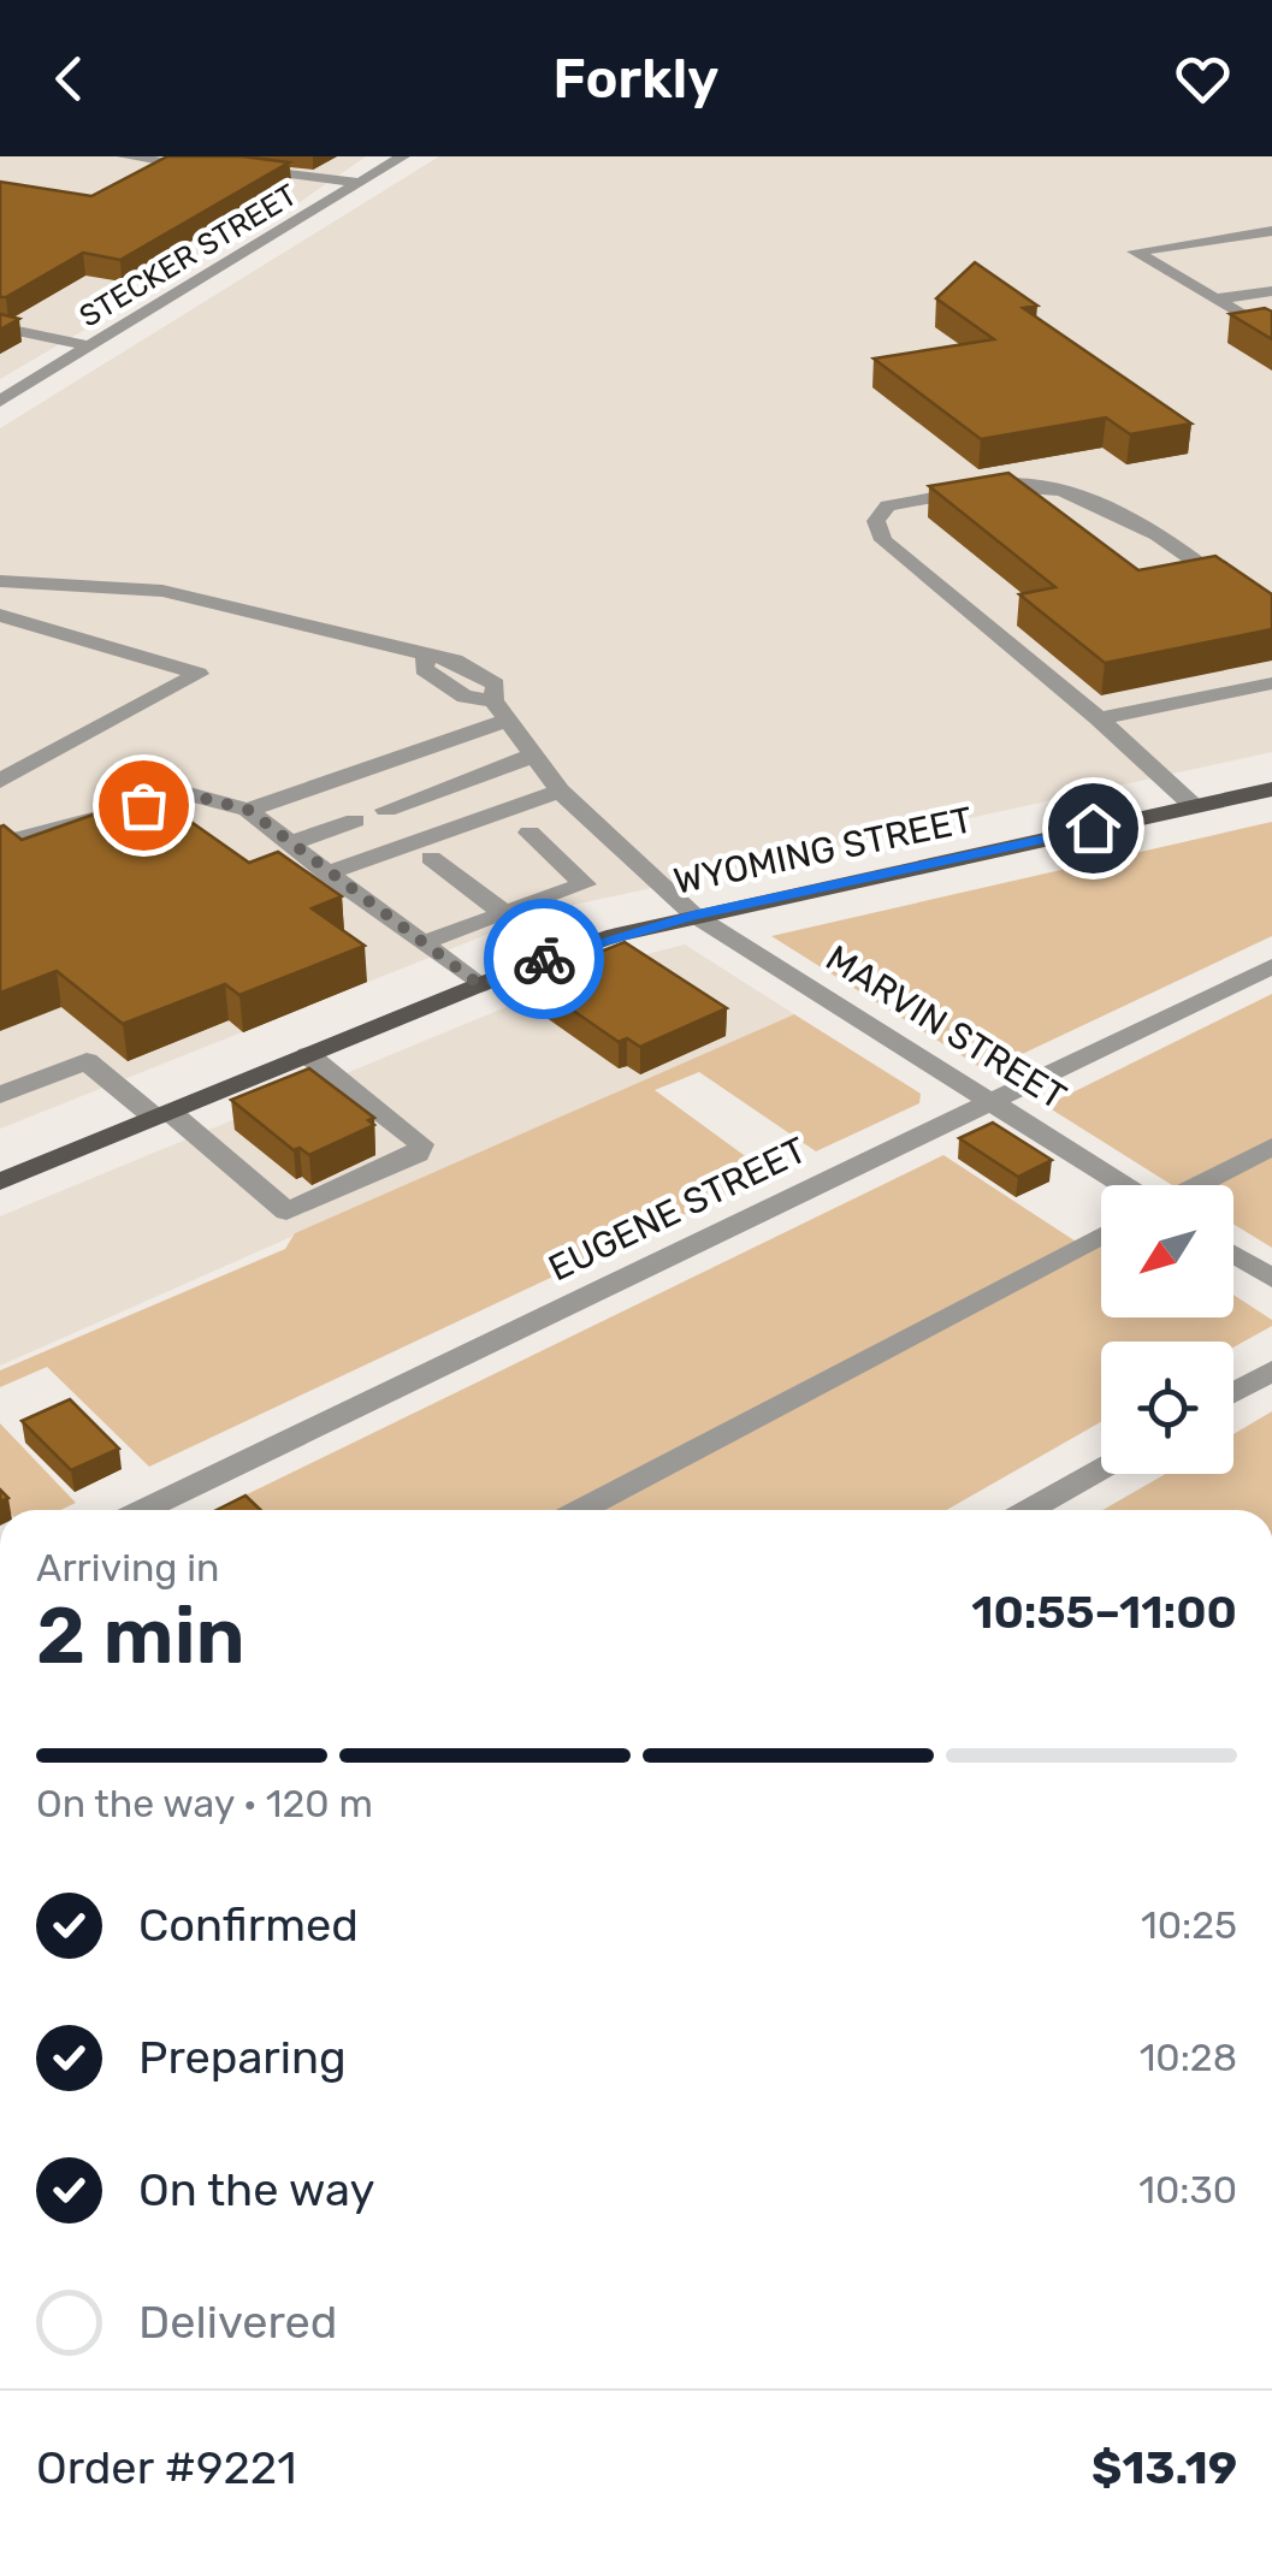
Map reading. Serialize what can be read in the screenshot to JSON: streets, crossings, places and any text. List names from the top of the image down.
{
  "streets": {
    "main road": ["WYOMING STREET"],
    "street": ["STECKER STREET", "MARVIN STREET", "EUGENE STREET"]
  },
  "crossings": [
    ["WYOMING STREET", "MARVIN STREET"],
    ["MARVIN STREET", "EUGENE STREET"]
  ],
  "north": "bottom left",
  "page": {
    "header": "Forkly",
    "heading": ["2 min", "Arriving in", "10:55–11:00"],
    "panel": ["Order #9221", "$13.19"],
    "bar": "On the way · 120 m",
    "list": [
      ["Confirmed", "10:25"],
      ["Preparing", "10:28"],
      ["On the way", "10:30"],
      "Delivered"
    ]
  }
}
